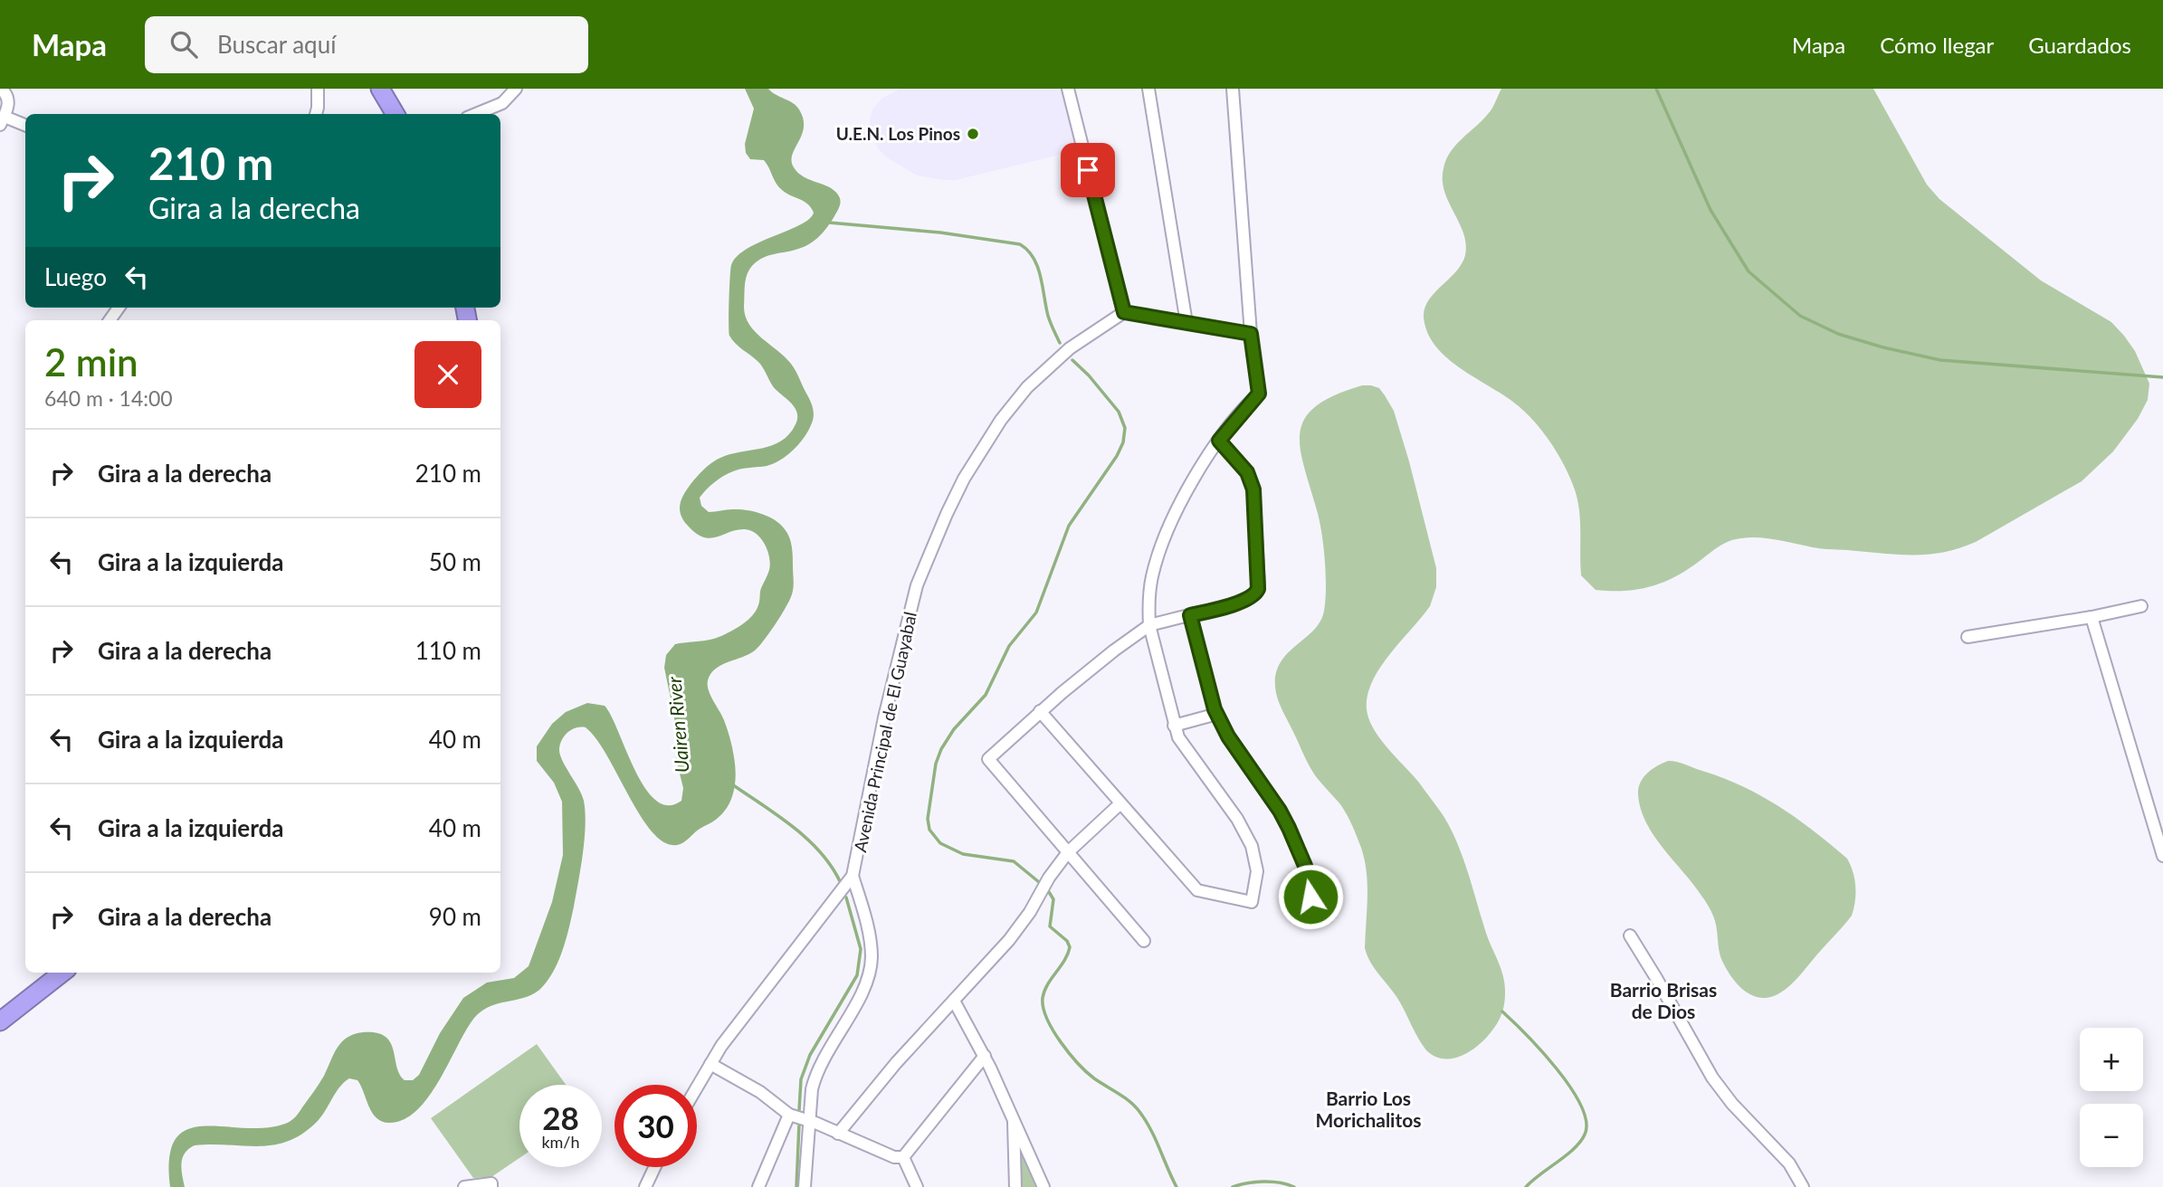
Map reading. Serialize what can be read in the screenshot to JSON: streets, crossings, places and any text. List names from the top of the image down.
{
  "streets": {
    "street": ["Avenida Principal de El Guayabal"]
  },
  "districts": ["Barrio Brisas de Dios", "Barrio Los Morichalitos"],
  "water": ["Uairen River"],
  "places": ["U.E.N. Los Pinos"],
  "page": {
    "header": "Mapa",
    "search": "Buscar aquí",
    "nav": ["Mapa", "Cómo llegar", "Guardados"],
    "turn": ["210 m", "Gira a la derecha"],
    "then": "Luego",
    "heading": ["2 min", "640 m · 14:00"],
    "list": [
      {
        "name": "Gira a la derecha",
        "value": "210 m"
      },
      {
        "name": "Gira a la izquierda",
        "value": "50 m"
      },
      {
        "name": "Gira a la derecha",
        "value": "110 m"
      },
      {
        "name": "Gira a la izquierda",
        "value": "40 m"
      },
      {
        "name": "Gira a la izquierda",
        "value": "40 m"
      },
      {
        "name": "Gira a la derecha",
        "value": "90 m"
      }
    ],
    "map_buttons": ["+", "−"],
    "speed": "28 km/h",
    "limit": "30"
  }
}
